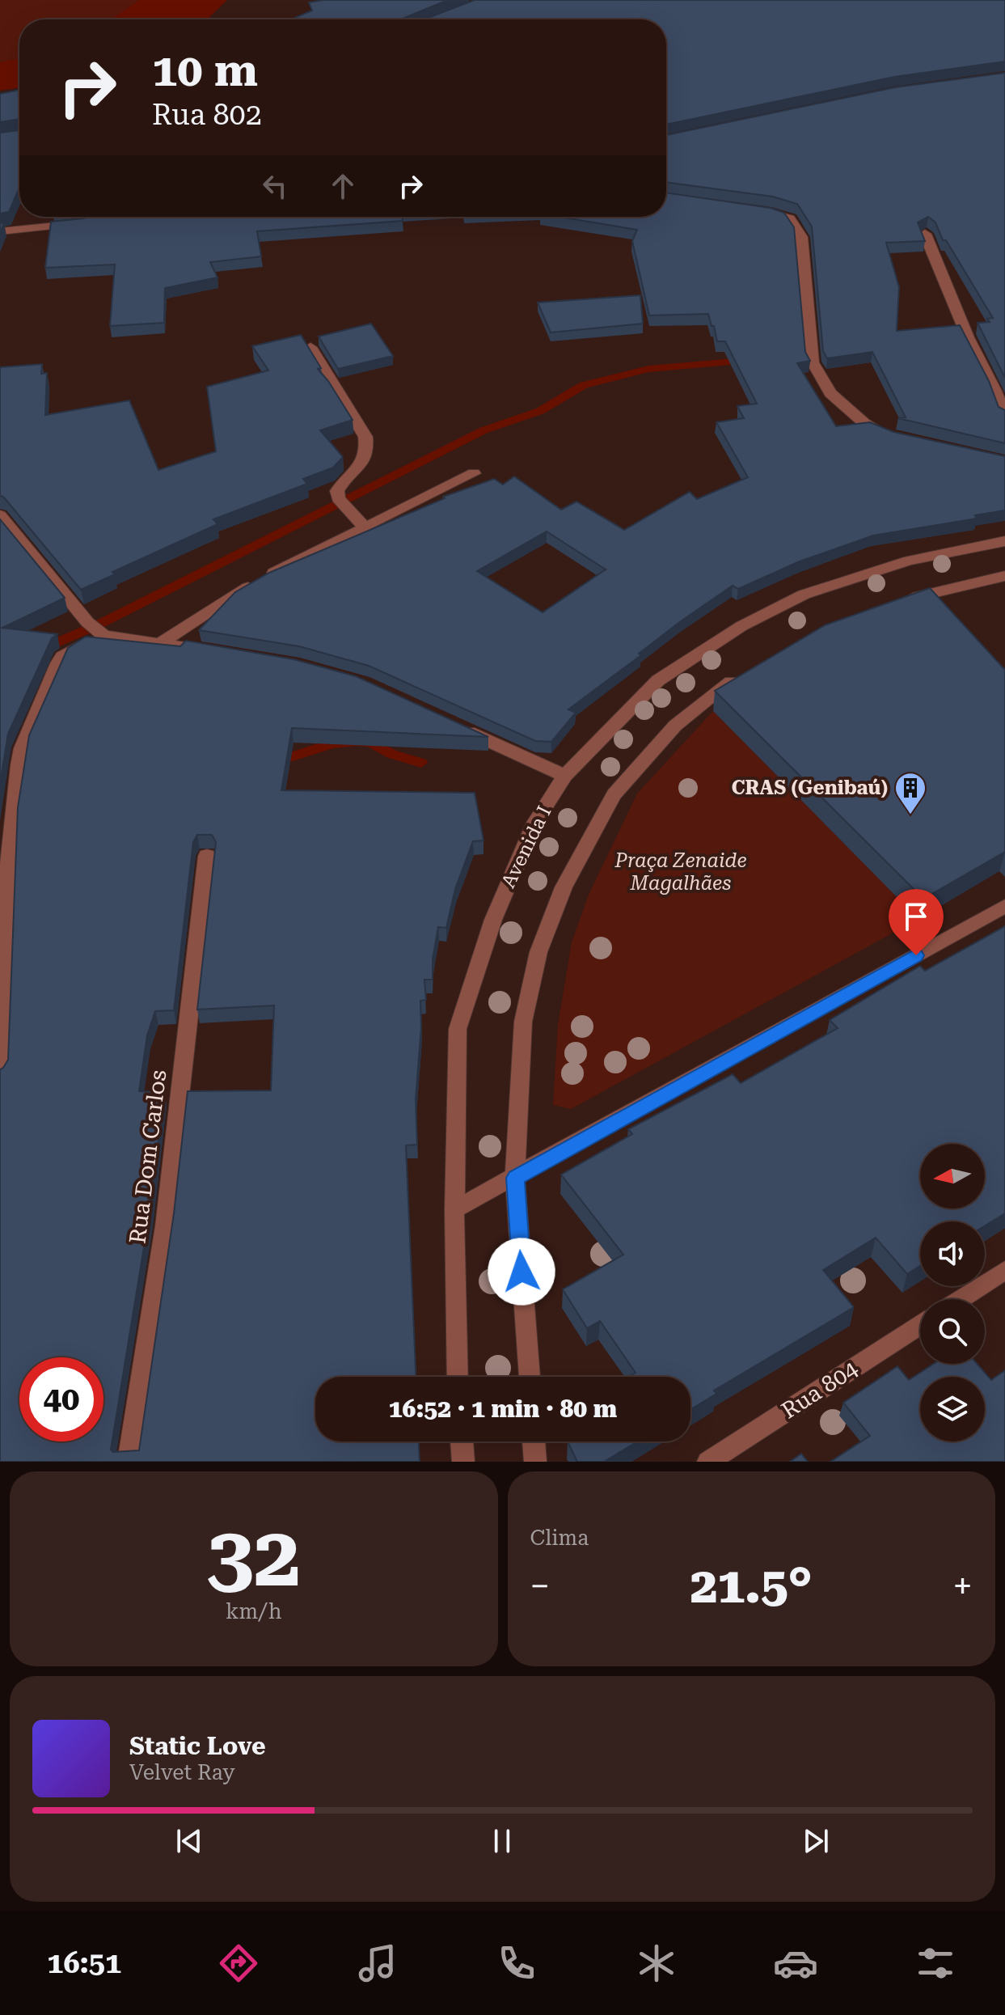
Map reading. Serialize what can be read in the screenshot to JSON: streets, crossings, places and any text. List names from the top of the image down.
{
  "streets": {
    "street": ["Avenida I", "Rua Dom Carlos", "Rua 804"]
  },
  "parks": ["Praça Zenaide Magalhães"],
  "places": {
    "building": ["CRAS (Genibaú)"]
  },
  "north": "left",
  "page": {
    "turn": ["10 m", "Rua 802"],
    "limit": "40",
    "trip": "16:52 · 1 min · 80 m",
    "tile": [
      ["32", "km/h"],
      "Clima"
    ],
    "heat": ["−", "21.5°", "+"],
    "song": ["Static Love", "Velvet Ray"],
    "tabs": "16:51"
  }
}
